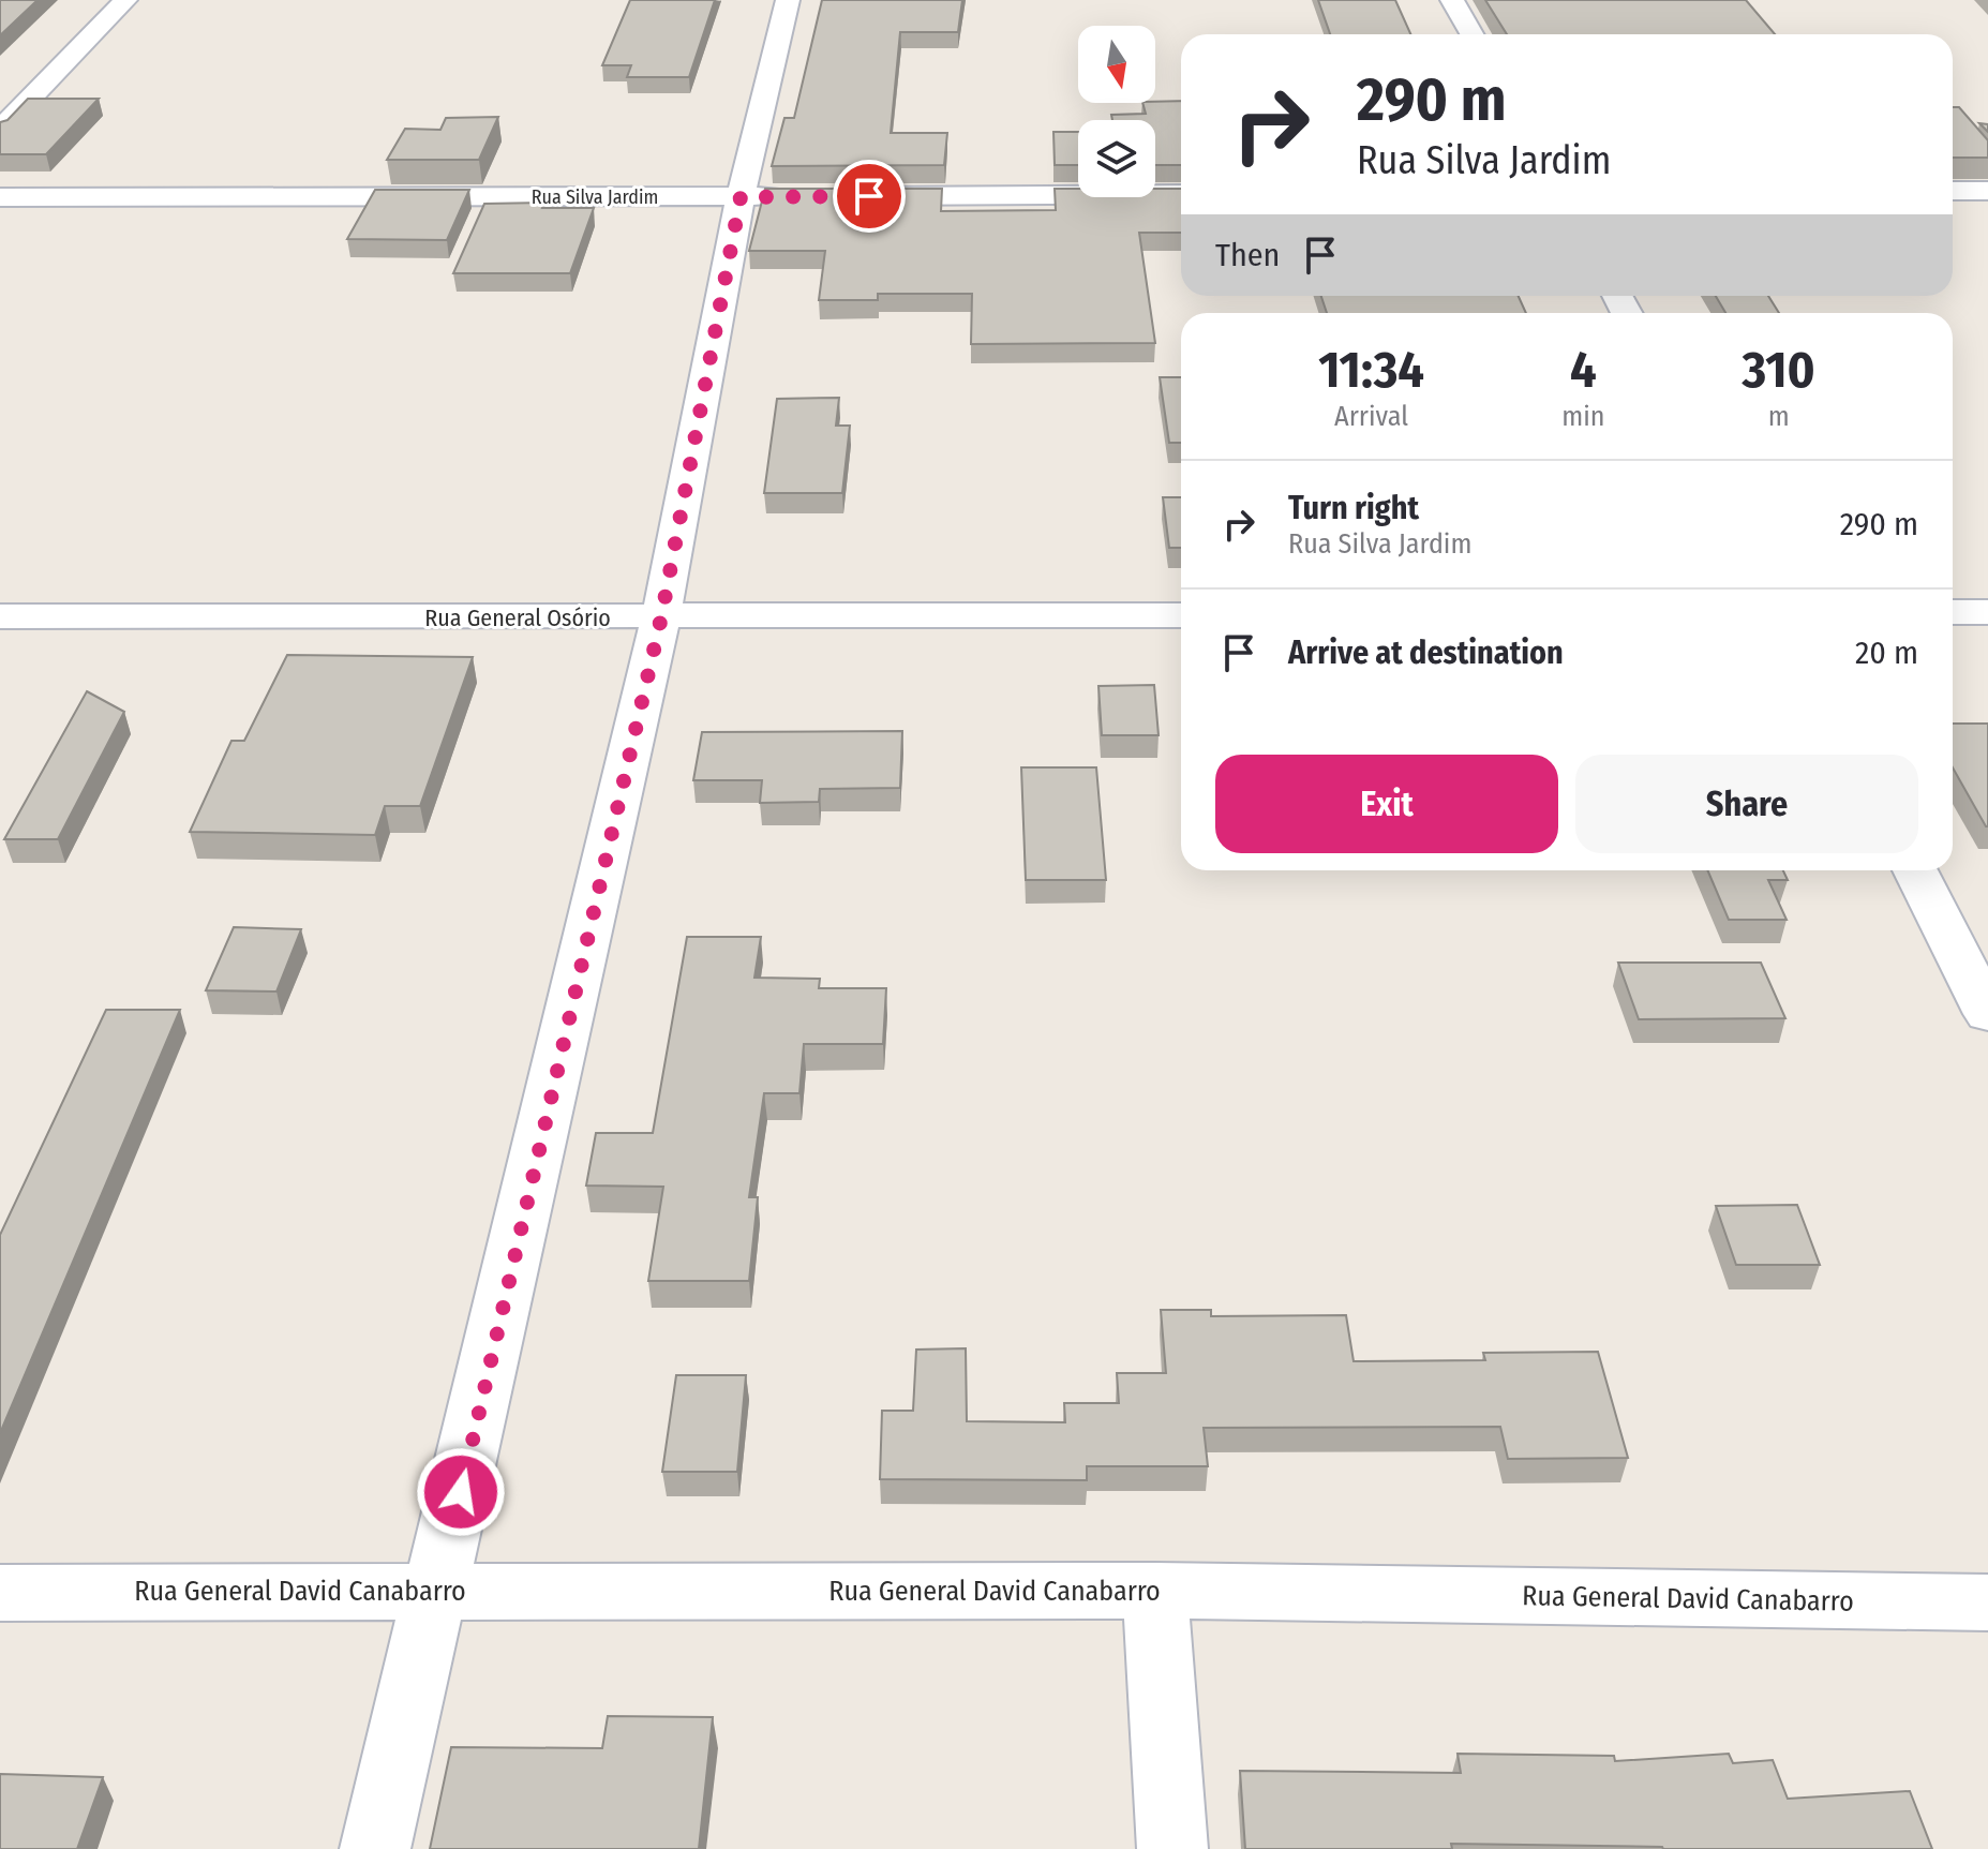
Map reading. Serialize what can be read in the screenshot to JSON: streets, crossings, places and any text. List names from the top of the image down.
{
  "streets": {
    "street": ["Rua Silva Jardim", "Rua General Osório", "Rua General David Canabarro"]
  },
  "north": "bottom",
  "page": {
    "turn": ["290 m", "Rua Silva Jardim"],
    "then": "Then",
    "eta": [
      "11:34",
      "Arrival",
      "4",
      "min",
      "310",
      "m"
    ],
    "list": [
      {
        "name": "Turn right",
        "note": "Rua Silva Jardim",
        "value": "290 m"
      },
      {
        "name": "Arrive at destination",
        "value": "20 m"
      }
    ],
    "buttons": ["Exit", "Share"]
  }
}
